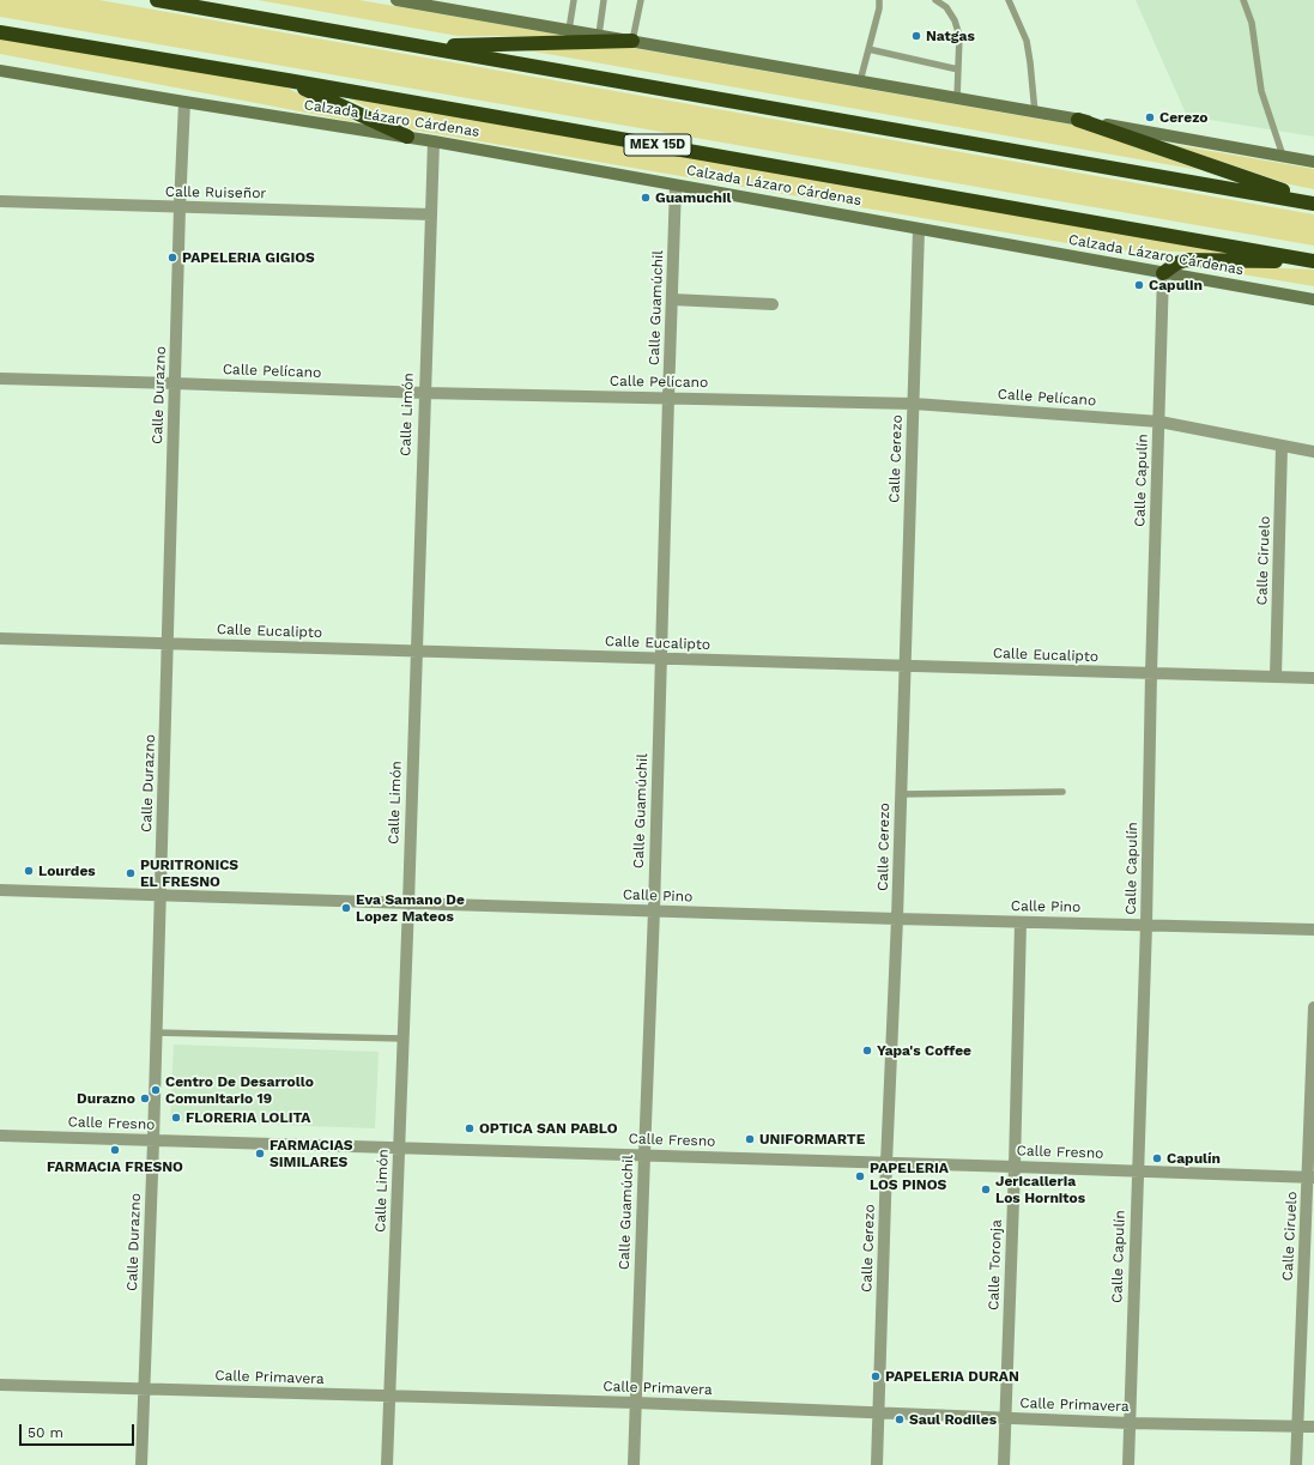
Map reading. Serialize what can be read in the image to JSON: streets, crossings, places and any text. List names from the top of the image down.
{
  "streets": {
    "highway": ["Calzada Lázaro Cárdenas", "MEX 15D"],
    "street": [
      "Calle Ruiseñor",
      "Calle Guamúchil",
      "Calle Pelícano",
      "Calle Durazno",
      "Calle Limón",
      "Calle Cerezo",
      "Calle Capulín",
      "Calle Ciruelo",
      "Calle Eucalipto",
      "Calle Pino",
      "Calle Fresno",
      "Calle Toronja",
      "Calle Primavera"
    ]
  },
  "crossings": [
    ["Calzada Lázaro Cárdenas", "Calle Guamúchil"],
    ["Calzada Lázaro Cárdenas", "Calle Durazno"],
    ["Calzada Lázaro Cárdenas", "Calle Limón"],
    ["Calzada Lázaro Cárdenas", "Calle Cerezo"],
    ["Calzada Lázaro Cárdenas", "Calle Capulín"],
    ["Calle Ruiseñor", "Calle Durazno"],
    ["Calle Ruiseñor", "Calle Limón"],
    ["Calle Guamúchil", "Calle Pelícano"],
    ["Calle Guamúchil", "Calle Eucalipto"],
    ["Calle Guamúchil", "Calle Pino"],
    ["Calle Guamúchil", "Calle Fresno"],
    ["Calle Guamúchil", "Calle Primavera"],
    ["Calle Pelícano", "Calle Durazno"],
    ["Calle Pelícano", "Calle Limón"],
    ["Calle Pelícano", "Calle Cerezo"],
    ["Calle Pelícano", "Calle Capulín"],
    ["Calle Pelícano", "Calle Ciruelo"],
    ["Calle Durazno", "Calle Eucalipto"],
    ["Calle Durazno", "Calle Pino"],
    ["Calle Durazno", "Calle Fresno"],
    ["Calle Durazno", "Calle Primavera"],
    ["Calle Limón", "Calle Eucalipto"],
    ["Calle Limón", "Calle Pino"],
    ["Calle Limón", "Calle Fresno"],
    ["Calle Limón", "Calle Primavera"],
    ["Calle Cerezo", "Calle Eucalipto"],
    ["Calle Cerezo", "Calle Pino"],
    ["Calle Cerezo", "Calle Fresno"],
    ["Calle Cerezo", "Calle Primavera"],
    ["Calle Capulín", "Calle Eucalipto"],
    ["Calle Capulín", "Calle Pino"],
    ["Calle Capulín", "Calle Fresno"],
    ["Calle Capulín", "Calle Primavera"],
    ["Calle Ciruelo", "Calle Eucalipto"],
    ["Calle Ciruelo", "Calle Fresno"],
    ["Calle Ciruelo", "Calle Primavera"],
    ["Calle Pino", "Calle Toronja"],
    ["Calle Fresno", "Calle Toronja"],
    ["Calle Toronja", "Calle Primavera"]
  ],
  "places": [
    "Natgas",
    "Cerezo",
    "Guamuchil",
    "PAPELERIA GIGIOS",
    "Capulin",
    "Lourdes",
    "PURITRONICS EL FRESNO",
    "Eva Samano De Lopez Mateos",
    "Yapa's Coffee",
    "Centro De Desarrollo Comunitario 19",
    "Durazno",
    "FLORERIA LOLITA",
    "OPTICA SAN PABLO",
    "UNIFORMARTE",
    "FARMACIA FRESNO",
    "FARMACIAS SIMILARES",
    "Capulín",
    "PAPELERIA LOS PINOS",
    "Jericalleria Los Hornitos",
    "PAPELERIA DURAN",
    "Saul Rodiles"
  ],
  "scale_bar": "50 m"
}
